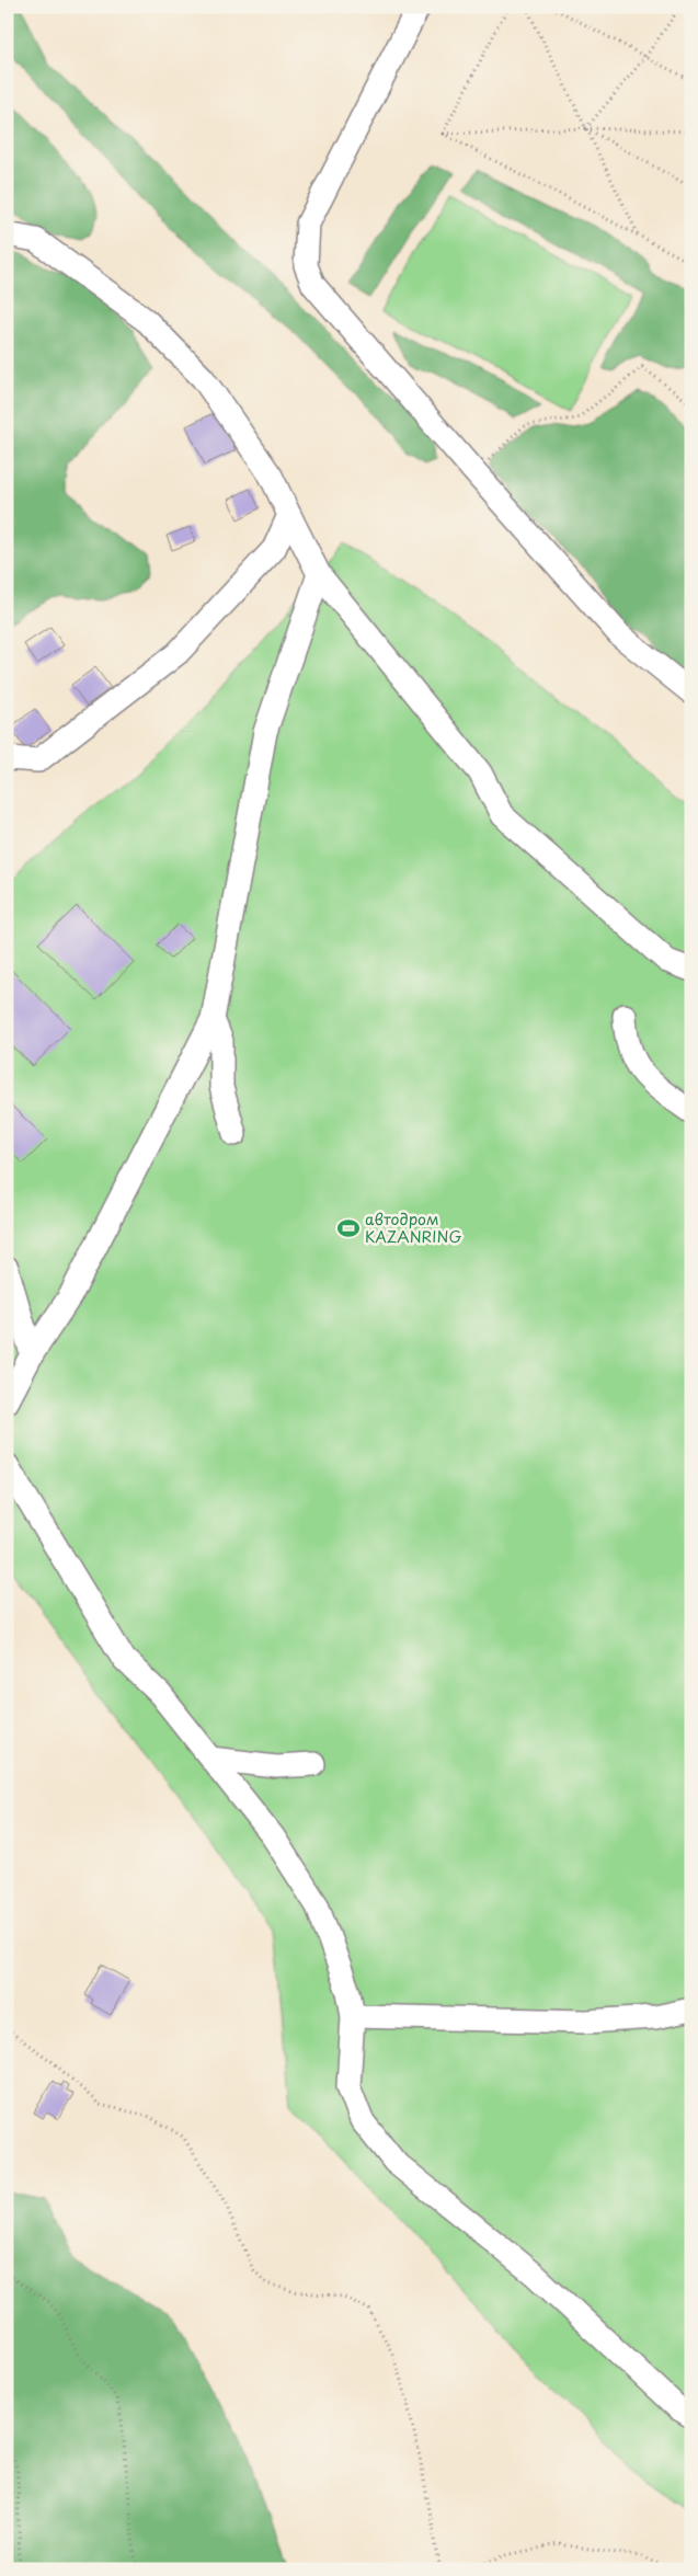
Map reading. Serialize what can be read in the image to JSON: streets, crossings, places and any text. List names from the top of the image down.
{
  "places": {
    "sports": ["автодром KAZANRING"]
  }
}
